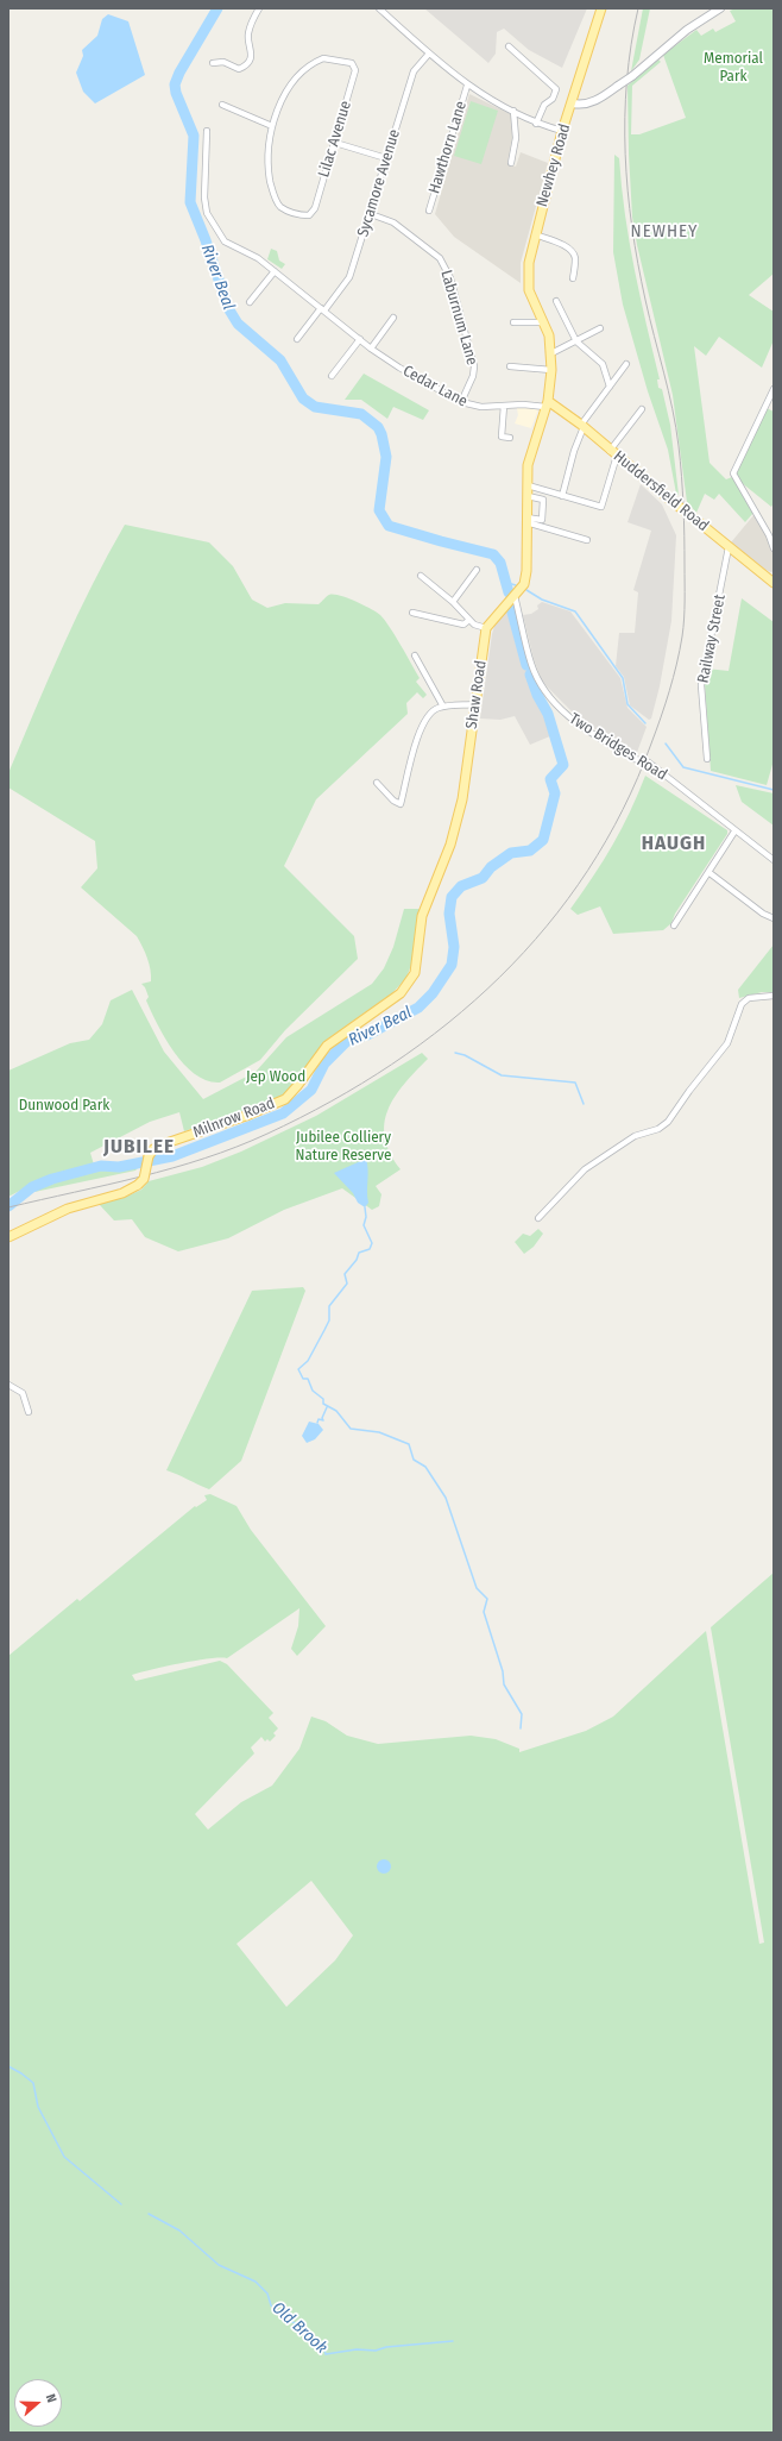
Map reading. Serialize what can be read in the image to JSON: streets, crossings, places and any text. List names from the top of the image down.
{
  "streets": {
    "main road": [
      "Newhey Road",
      "Huddersfield Road",
      "Shaw Road",
      "Milnrow Road"
    ],
    "street": [
      "Lilac Avenue",
      "Hawthorn Lane",
      "Sycamore Avenue",
      "Laburnum Lane",
      "Cedar Lane",
      "Railway Street",
      "Two Bridges Road"
    ]
  },
  "crossings": [
    ["Newhey Road", "Cedar Lane"],
    ["Newhey Road", "Huddersfield Road"],
    ["Sycamore Avenue", "Laburnum Lane"],
    ["Sycamore Avenue", "Cedar Lane"],
    ["Laburnum Lane", "Cedar Lane"],
    ["Cedar Lane", "Huddersfield Road"],
    ["Huddersfield Road", "Railway Street"],
    ["Shaw Road", "Milnrow Road"]
  ],
  "districts": ["NEWHEY", "HAUGH", "JUBILEE"],
  "water": ["River Beal", "Old Brook"],
  "parks": [
    "Memorial Park",
    "Jep Wood",
    "Dunwood Park",
    "Jubilee Colliery Nature Reserve"
  ],
  "north": "right"
}
